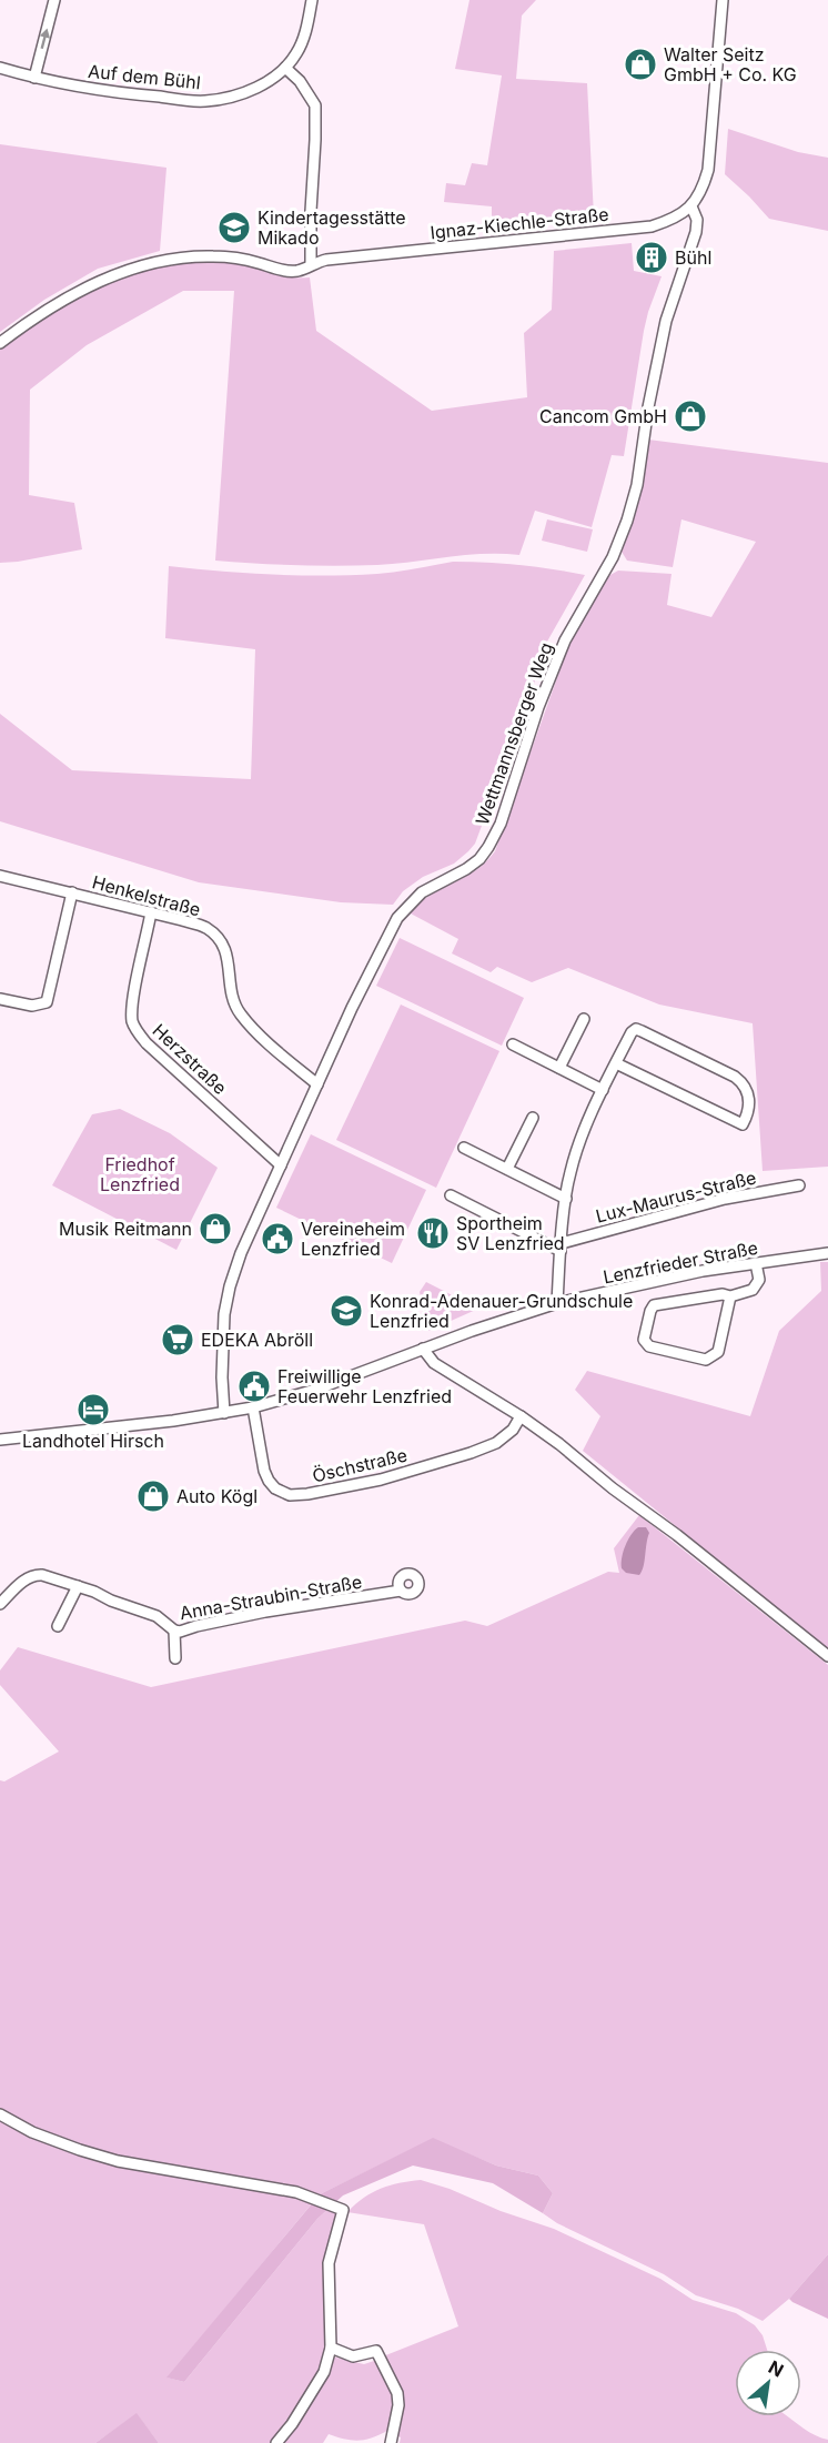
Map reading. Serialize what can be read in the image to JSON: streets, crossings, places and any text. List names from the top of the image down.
{
  "streets": {
    "street": [
      "Auf dem Bühl",
      "Ignaz-Kiechle-Straße",
      "Wettmannsberger Weg",
      "Henkelstraße",
      "Herzstraße",
      "Lux-Maurus-Straße",
      "Lenzfrieder Straße",
      "Öschstraße",
      "Anna-Straubin-Straße"
    ]
  },
  "crossings": [
    ["Ignaz-Kiechle-Straße", "Wettmannsberger Weg"],
    ["Wettmannsberger Weg", "Henkelstraße"],
    ["Wettmannsberger Weg", "Herzstraße"],
    ["Wettmannsberger Weg", "Lenzfrieder Straße"],
    ["Henkelstraße", "Herzstraße"],
    ["Lenzfrieder Straße", "Öschstraße"]
  ],
  "parks": ["Friedhof Lenzfried"],
  "places": {
    "shop": [
      "Walter Seitz GmbH + Co. KG",
      "Cancom GmbH",
      "Musik Reitmann",
      "Auto Kögl"
    ],
    "school or university": ["Kindertagesstätte Mikado", "Konrad-Adenauer-Grundschule Lenzfried"],
    "building": ["Bühl"],
    "restaurant": ["Sportheim SV Lenzfried"],
    "public building": ["Vereineheim Lenzfried", "Freiwillige Feuerwehr Lenzfried"],
    "supermarket": ["EDEKA Abröll"],
    "hotel": ["Landhotel Hirsch"]
  },
  "north": "top right"
}
